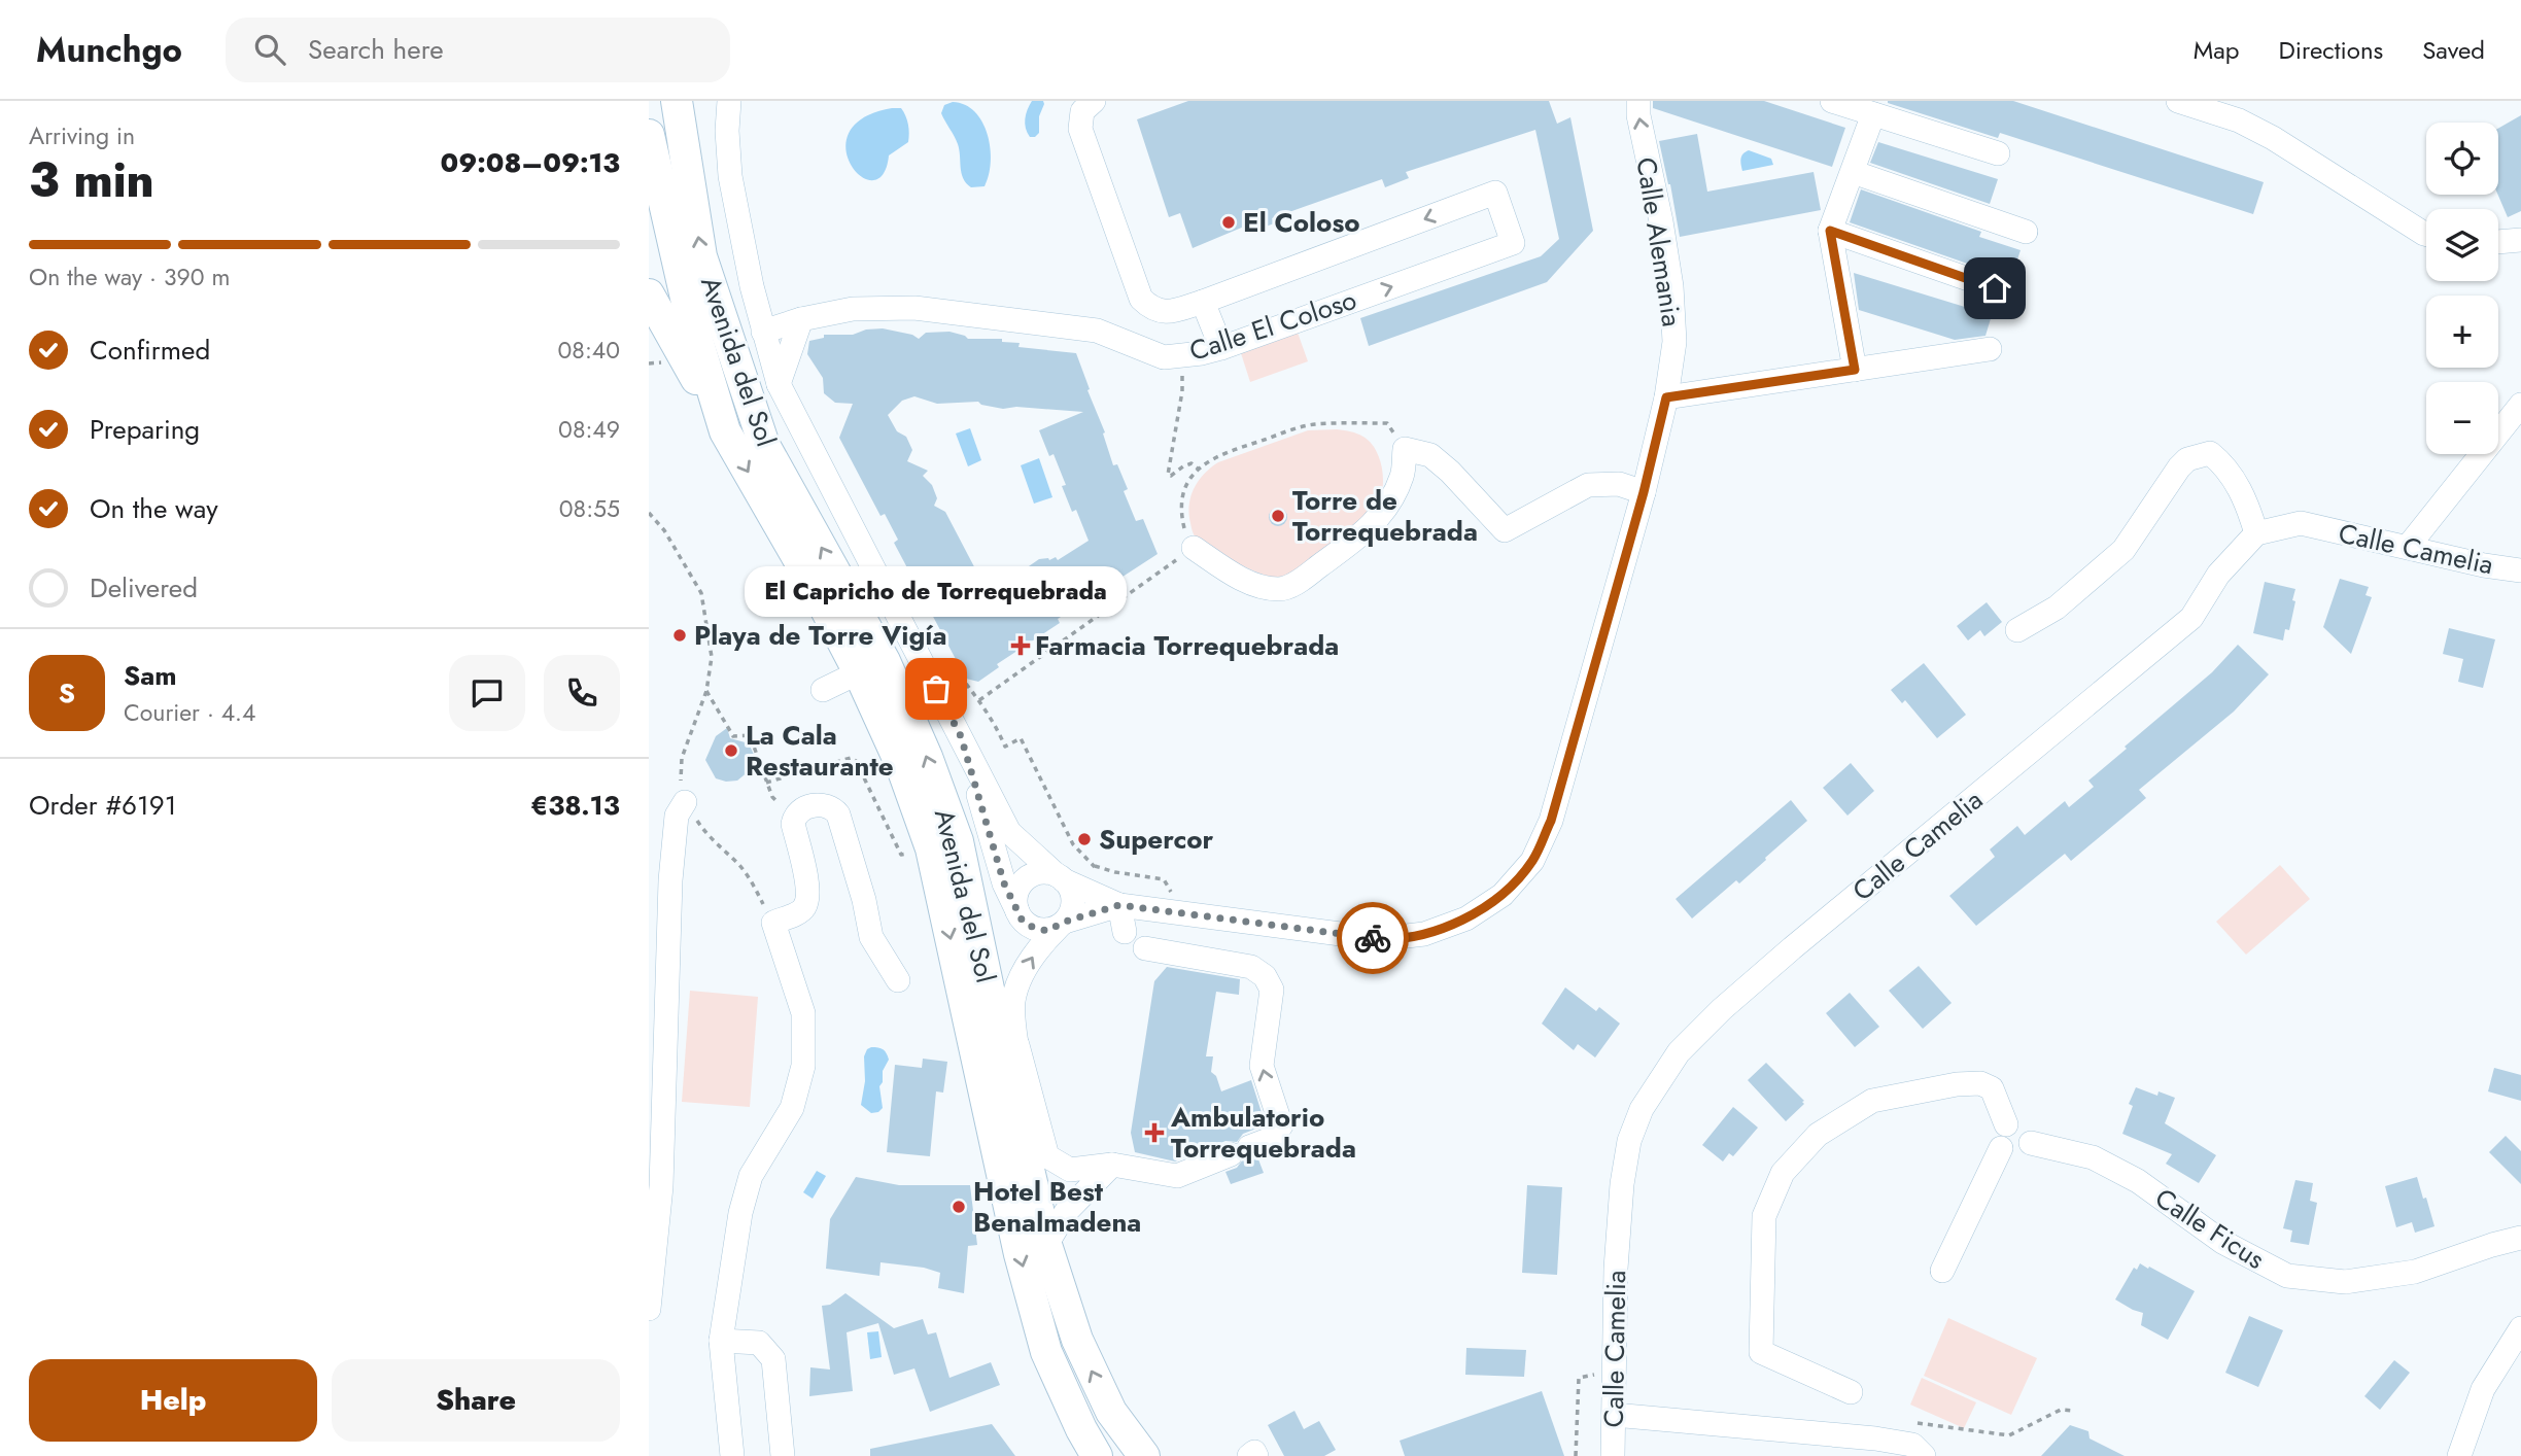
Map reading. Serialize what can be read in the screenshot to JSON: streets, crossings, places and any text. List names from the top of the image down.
{
  "streets": {
    "main road": ["Avenida del Sol"],
    "street": [
      "Calle Alemania",
      "Calle El Coloso",
      "Calle Camelia",
      "Calle Ficus"
    ]
  },
  "places": {
    "other": [
      "El Coloso",
      "Torre de Torrequebrada",
      "Playa de Torre Vigía",
      "El Capricho de Torrequebrada",
      "La Cala Restaurante",
      "Supercor",
      "Hotel Best Benalmadena"
    ],
    "health": ["Farmacia Torrequebrada", "Ambulatorio Torrequebrada"]
  },
  "page": {
    "header": "Munchgo",
    "search": "Search here",
    "nav": ["Map", "Directions", "Saved"],
    "heading": ["3 min", "Arriving in", "09:08–09:13"],
    "panel": [
      "Sam",
      "Courier · 4.4",
      "Order #6191",
      "€38.13"
    ],
    "map_buttons": ["+", "−"],
    "bar": "On the way · 390 m",
    "list": [
      ["Confirmed", "08:40"],
      ["Preparing", "08:49"],
      ["On the way", "08:55"],
      "Delivered"
    ],
    "bubble": "El Capricho de Torrequebrada",
    "round": "S",
    "buttons": ["Help", "Share"]
  }
}
